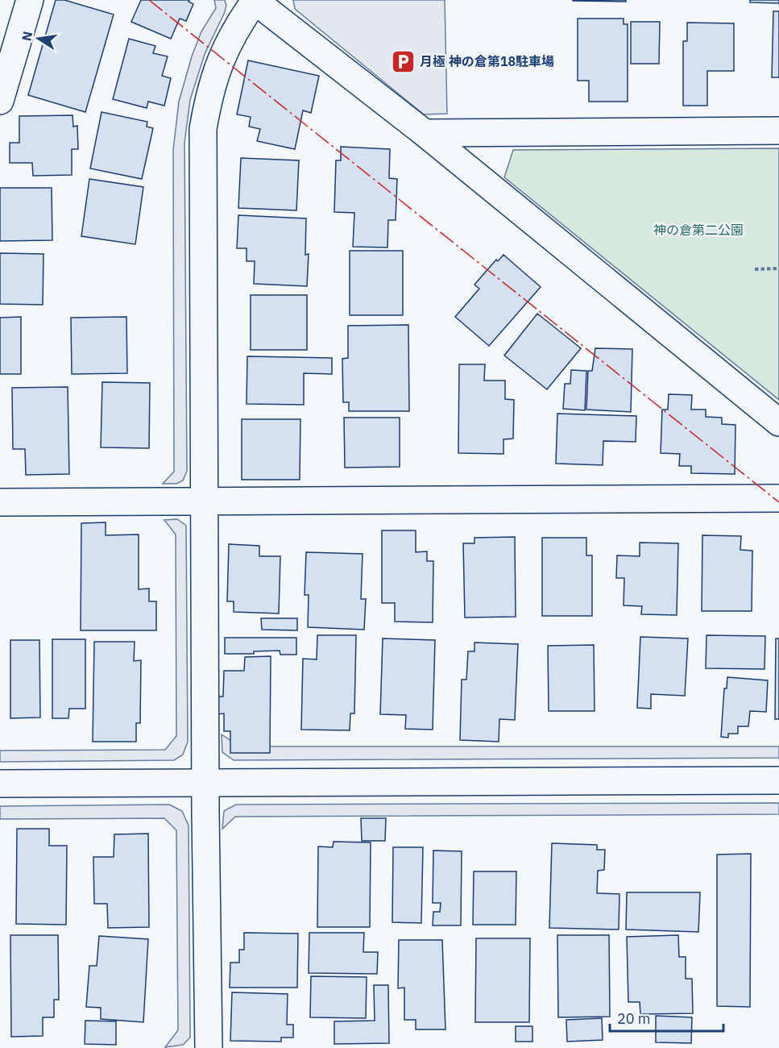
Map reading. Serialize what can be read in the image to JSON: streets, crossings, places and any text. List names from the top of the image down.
{
  "parks": ["神の倉第二公園"],
  "places": {
    "parking": ["月極 神の倉第18駐車場"]
  },
  "scale_bar": "20 m",
  "north": "left"
}
